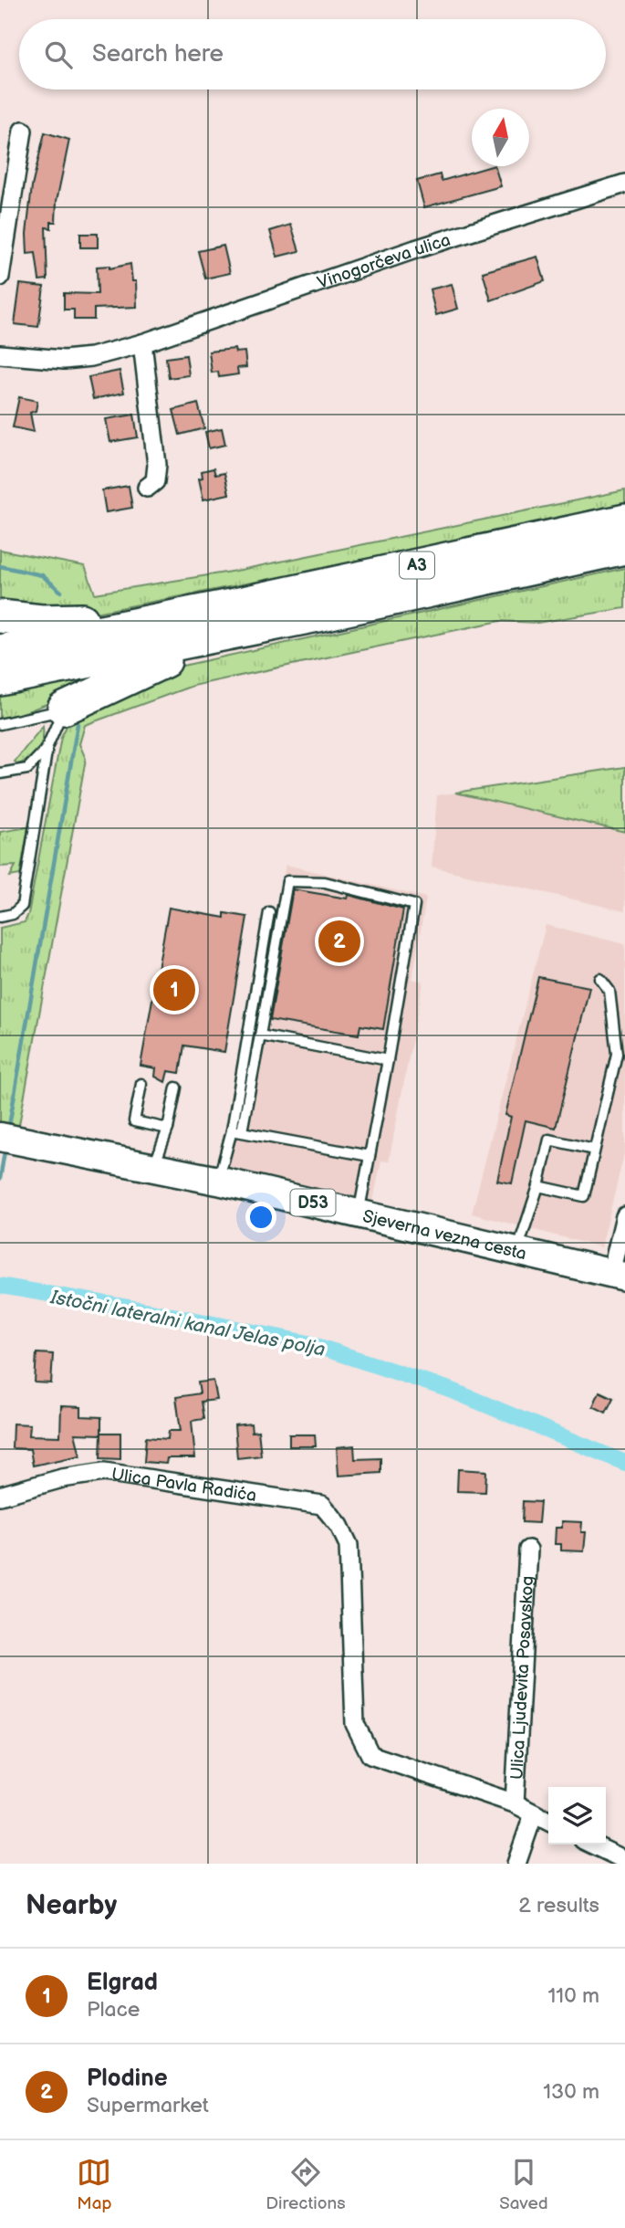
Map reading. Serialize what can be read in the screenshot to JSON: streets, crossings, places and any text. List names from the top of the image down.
{
  "streets": {
    "highway": ["A3"],
    "main road": ["D53", "Sjeverna vezna cesta"],
    "street": ["Vinogorčeva ulica", "Ulica Pavla Radića", "Ulica Ljudevita Posavskog"]
  },
  "crossings": [
    ["Ulica Pavla Radića", "Ulica Ljudevita Posavskog"]
  ],
  "water": ["Istočni lateralni kanal Jelas polja"],
  "north": "top",
  "page": {
    "search": "Search here",
    "pins": ["2", "1"],
    "heading": ["Nearby", "2 results"],
    "list": [
      {
        "mark": "1",
        "name": "Elgrad",
        "note": "Place",
        "value": "110 m"
      },
      {
        "mark": "2",
        "name": "Plodine",
        "note": "Supermarket",
        "value": "130 m"
      }
    ],
    "nav": ["Map", "Directions", "Saved"]
  }
}
